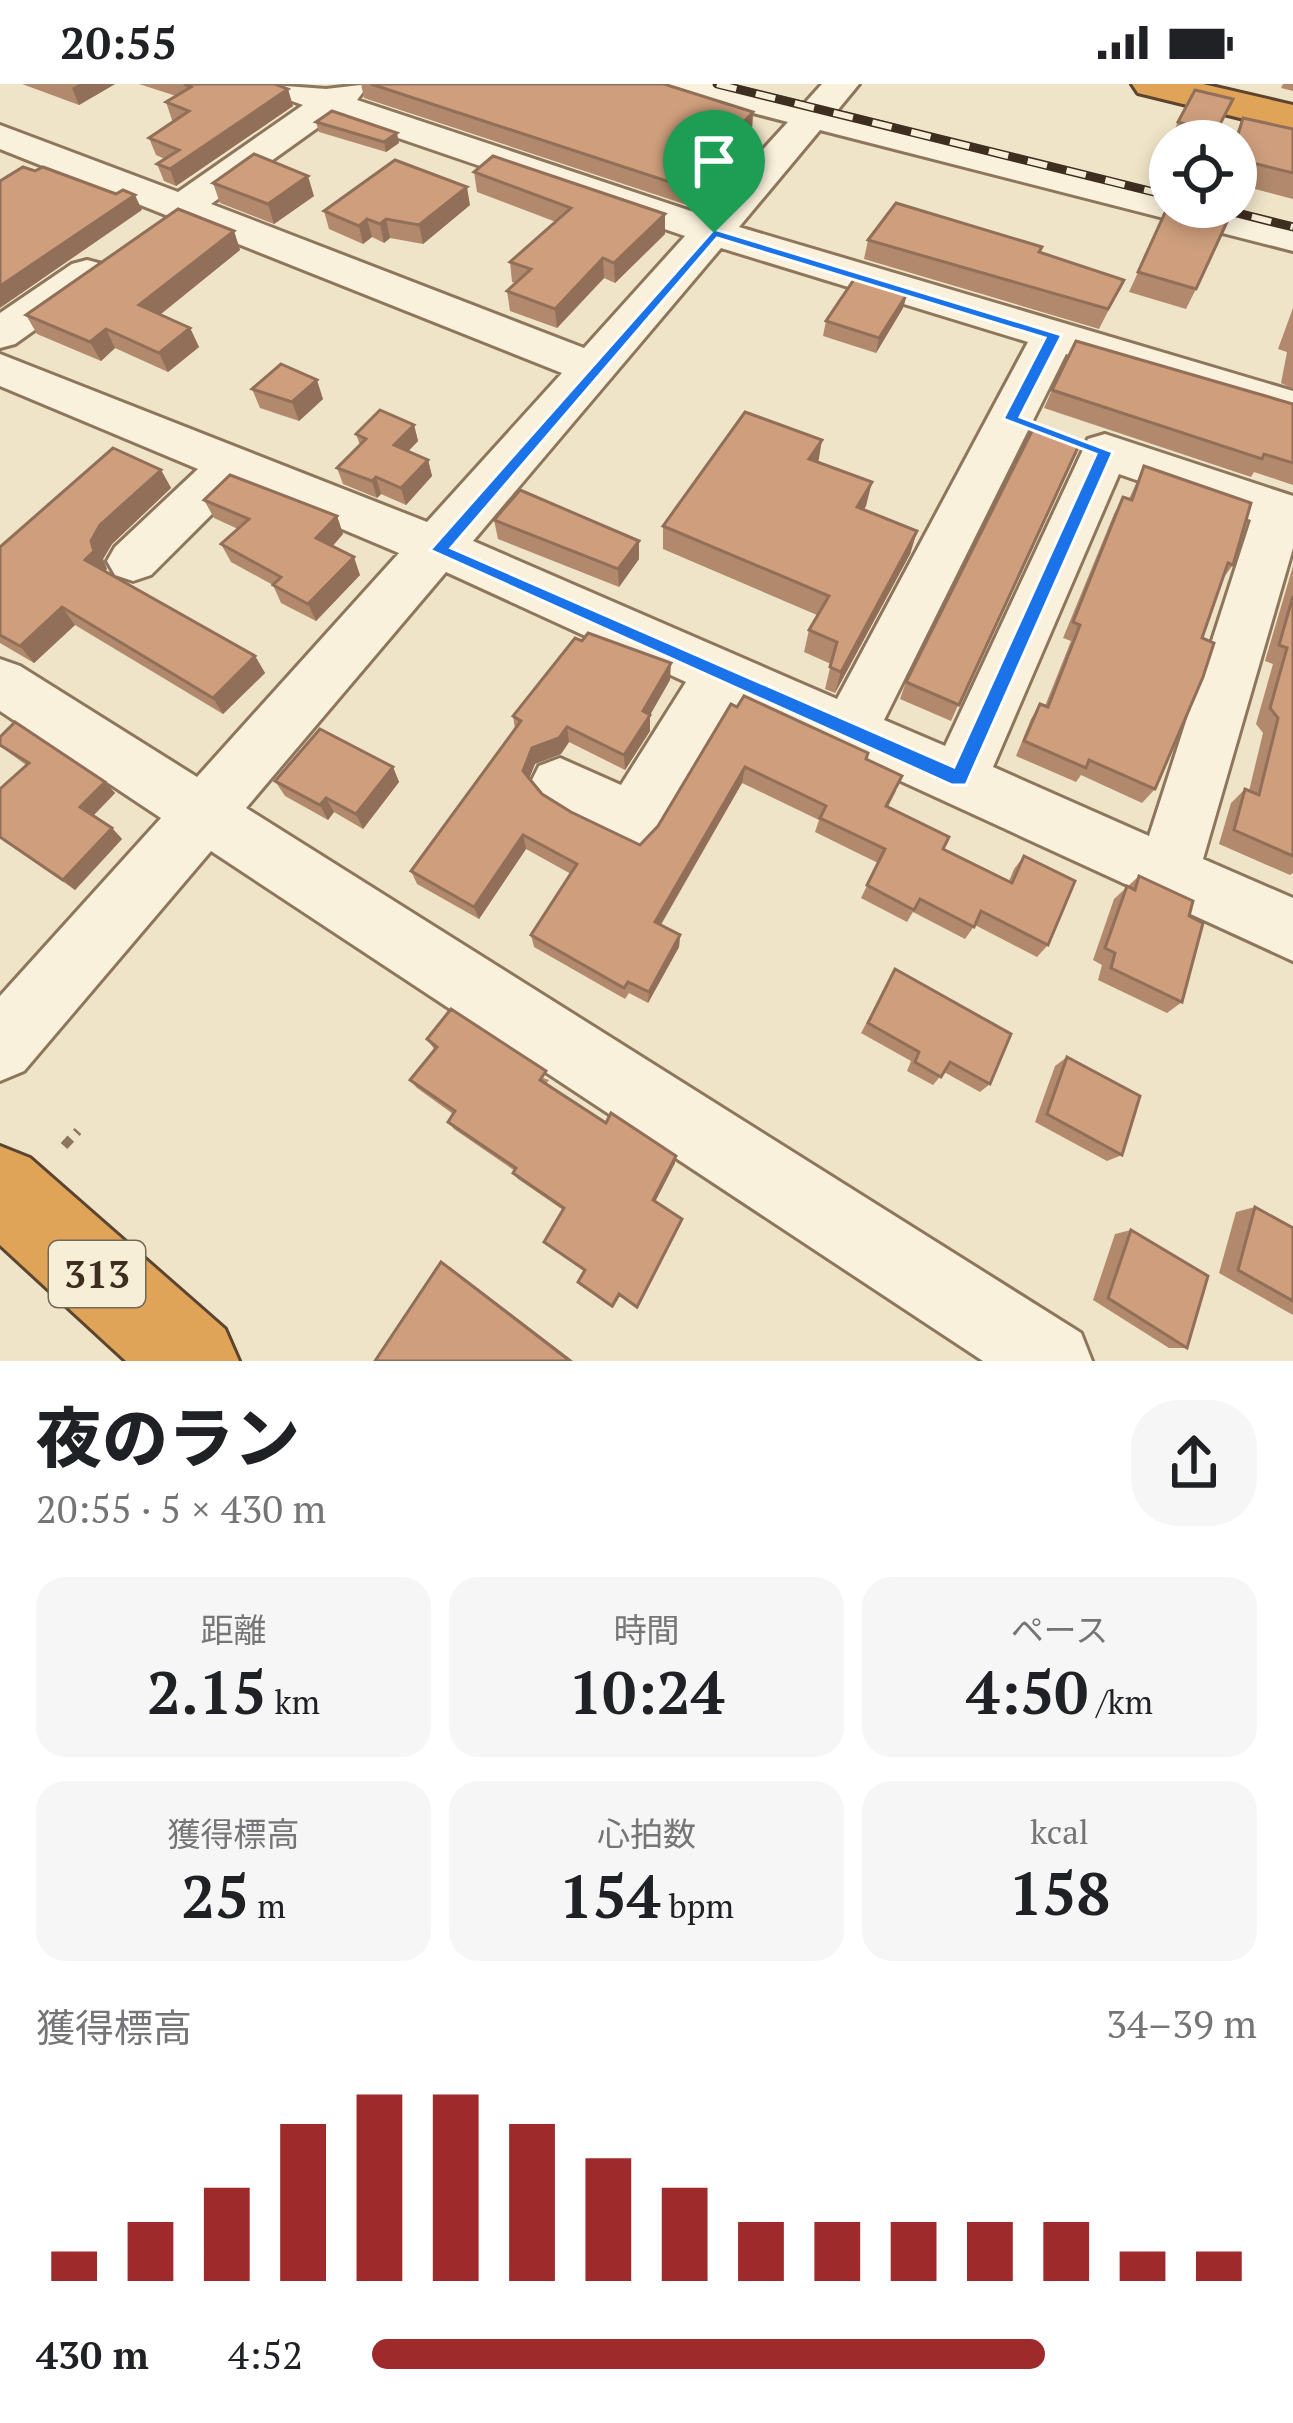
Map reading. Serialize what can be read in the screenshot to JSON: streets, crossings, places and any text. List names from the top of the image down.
{
  "streets": {
    "highway": ["313"]
  },
  "page": {
    "status": "20:55",
    "heading": ["夜のラン", "20:55 · 5 × 430 m"],
    "stats": [
      ["距離", "2.15 km"],
      ["時間", "10:24"],
      ["ペース", "4:50 /km"],
      ["獲得標高", "25 m"],
      ["心拍数", "154 bpm"],
      ["kcal", "158"]
    ],
    "chart": ["獲得標高", "34–39 m"],
    "list": [
      {
        "name": "430 m",
        "note": "4:52"
      }
    ]
  }
}
